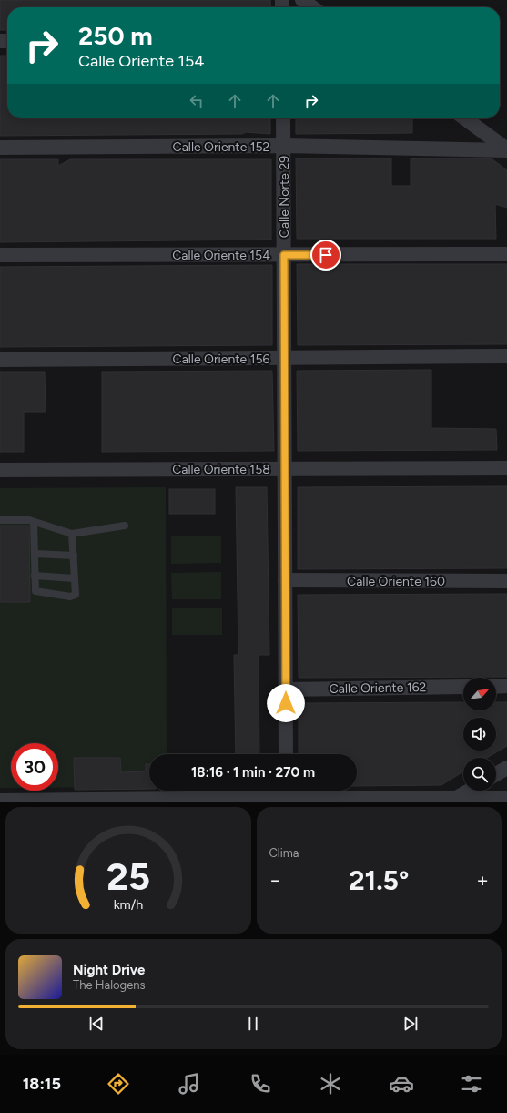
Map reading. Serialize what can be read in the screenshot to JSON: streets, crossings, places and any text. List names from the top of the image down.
{
  "streets": {
    "street": [
      "Calle Oriente 152",
      "Calle Norte 29",
      "Calle Oriente 154",
      "Calle Oriente 156",
      "Calle Oriente 158",
      "Calle Oriente 160",
      "Calle Oriente 162"
    ]
  },
  "crossings": [
    ["Calle Oriente 152", "Calle Norte 29"],
    ["Calle Norte 29", "Calle Oriente 154"],
    ["Calle Norte 29", "Calle Oriente 156"],
    ["Calle Norte 29", "Calle Oriente 158"],
    ["Calle Norte 29", "Calle Oriente 160"],
    ["Calle Norte 29", "Calle Oriente 162"]
  ],
  "north": "top right",
  "page": {
    "turn": ["250 m", "Calle Oriente 154"],
    "limit": "30",
    "trip": "18:16 · 1 min · 270 m",
    "tile": "Clima",
    "heat": ["−", "21.5°", "+"],
    "song": ["Night Drive", "The Halogens"],
    "tabs": "18:15",
    "gauge": ["25", "km/h"]
  }
}
